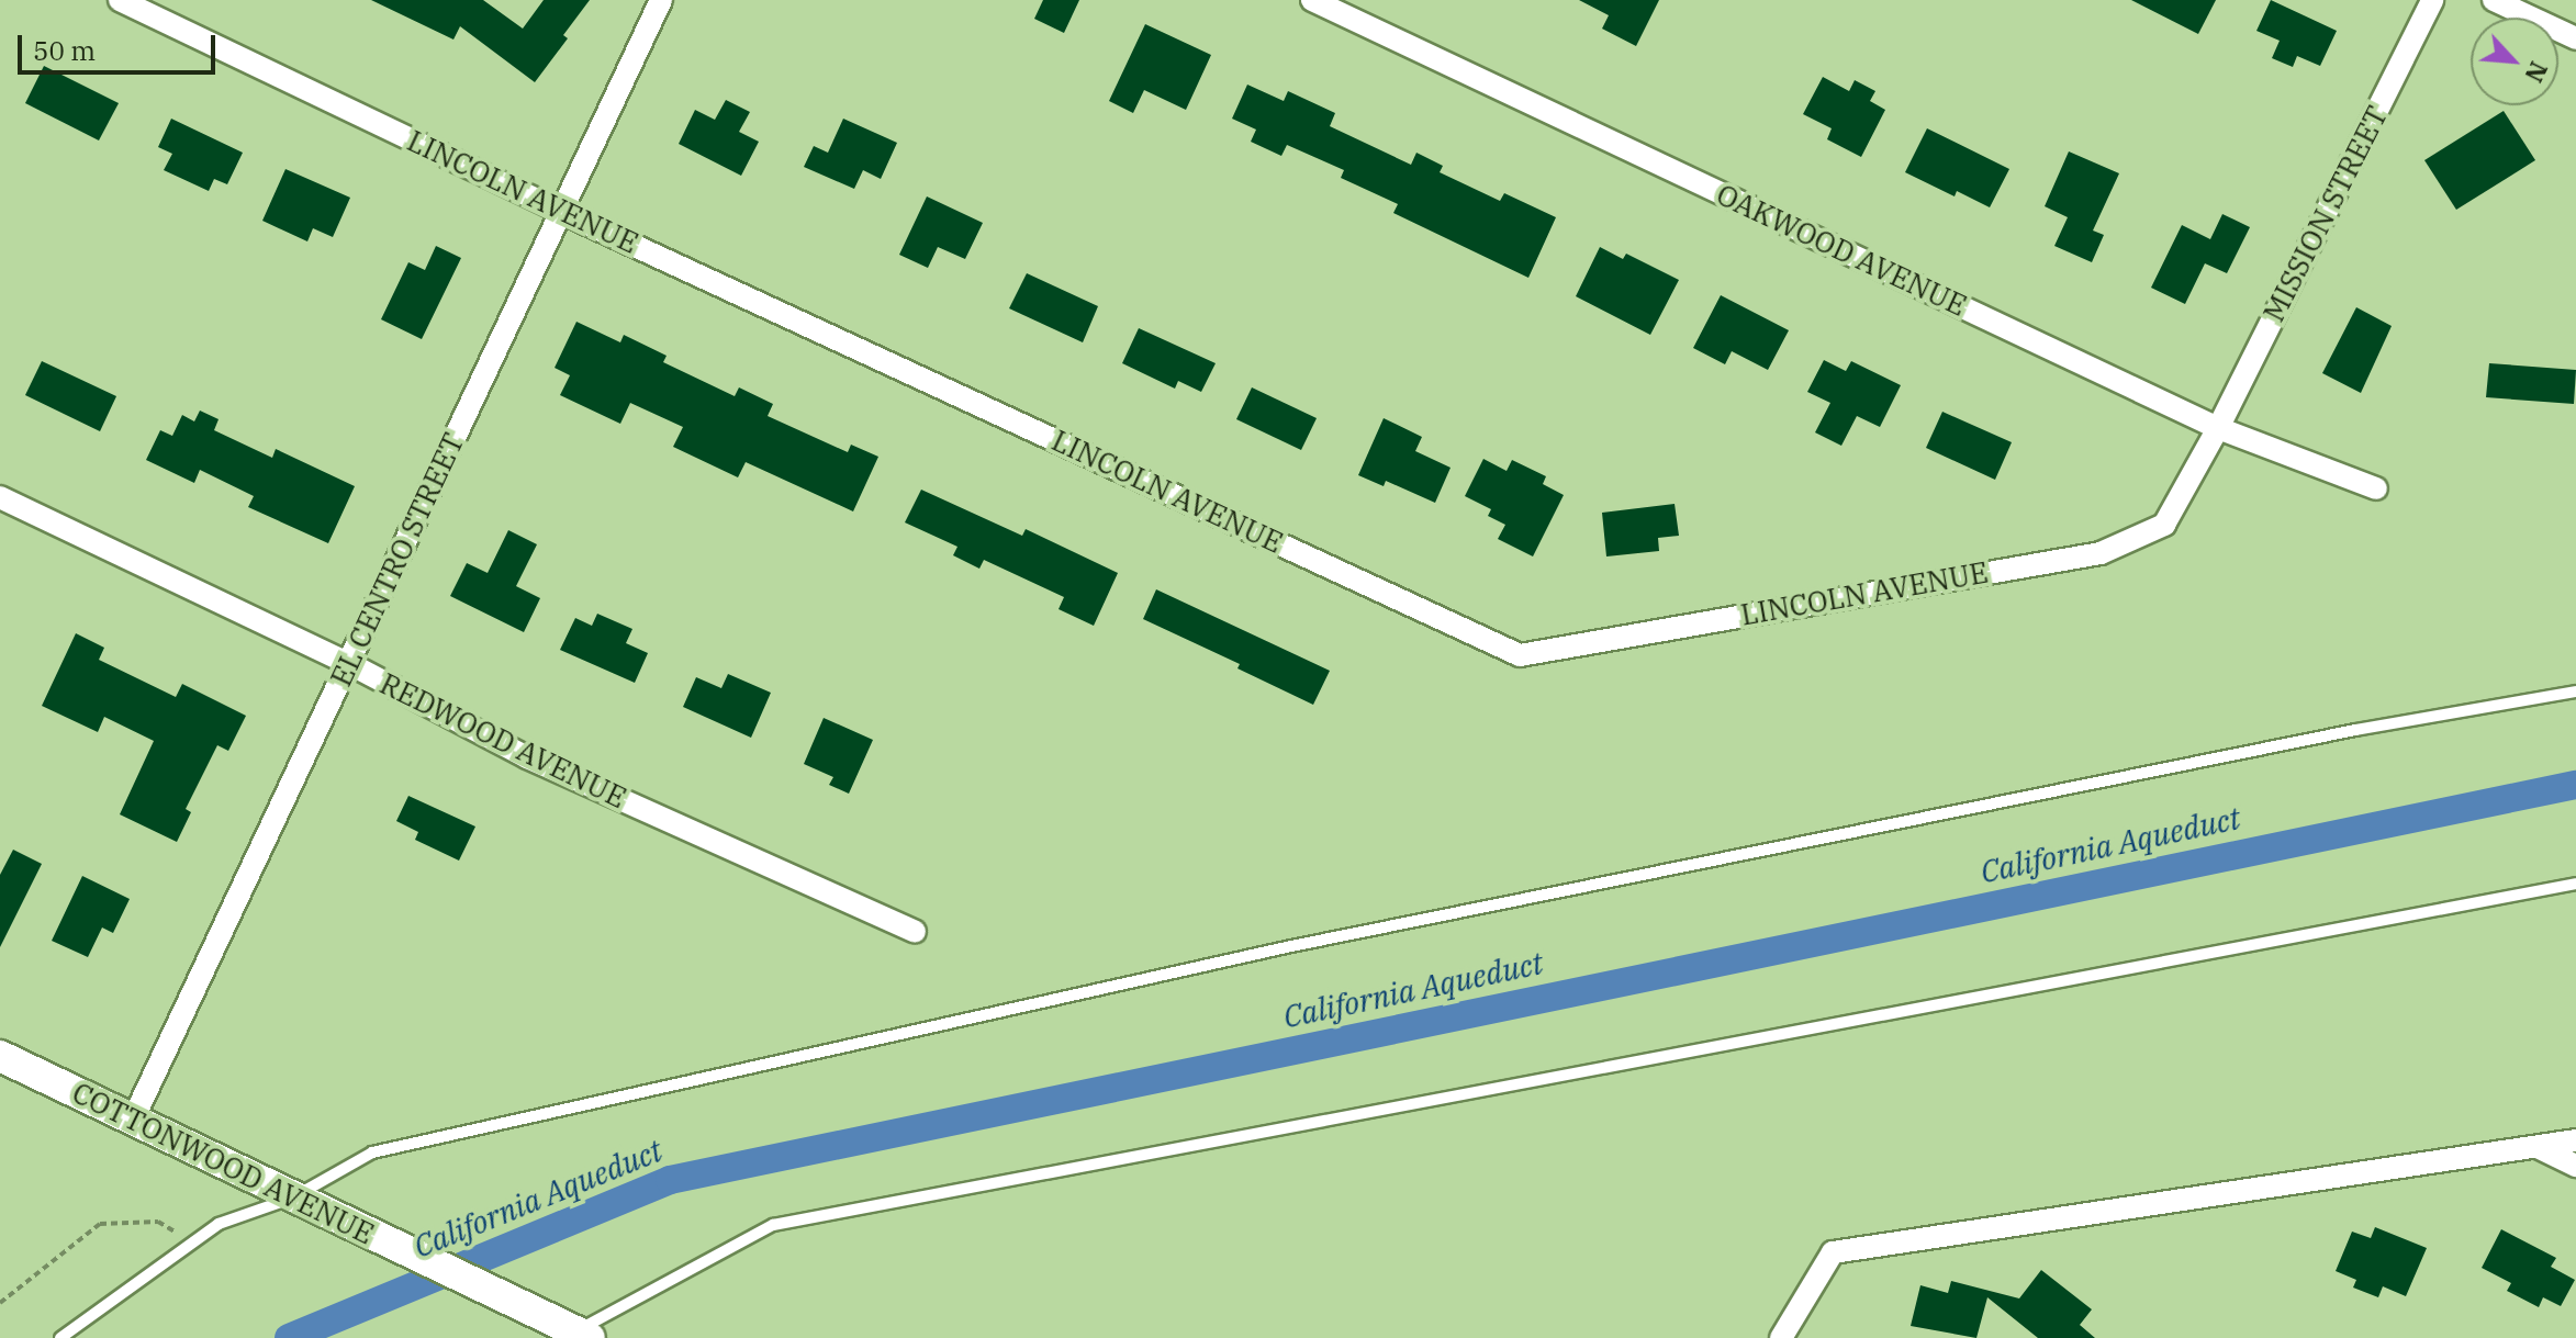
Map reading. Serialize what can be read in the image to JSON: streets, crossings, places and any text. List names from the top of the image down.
{
  "streets": {
    "street": [
      "LINCOLN AVENUE",
      "MISSION STREET",
      "OAKWOOD AVENUE",
      "EL CENTRO STREET",
      "REDWOOD AVENUE",
      "COTTONWOOD AVENUE"
    ]
  },
  "crossings": [
    ["LINCOLN AVENUE", "MISSION STREET"],
    ["LINCOLN AVENUE", "OAKWOOD AVENUE"],
    ["LINCOLN AVENUE", "EL CENTRO STREET"],
    ["MISSION STREET", "OAKWOOD AVENUE"],
    ["EL CENTRO STREET", "REDWOOD AVENUE"],
    ["EL CENTRO STREET", "COTTONWOOD AVENUE"]
  ],
  "water": ["California Aqueduct"],
  "scale_bar": "50 m",
  "north": "bottom right"
}
